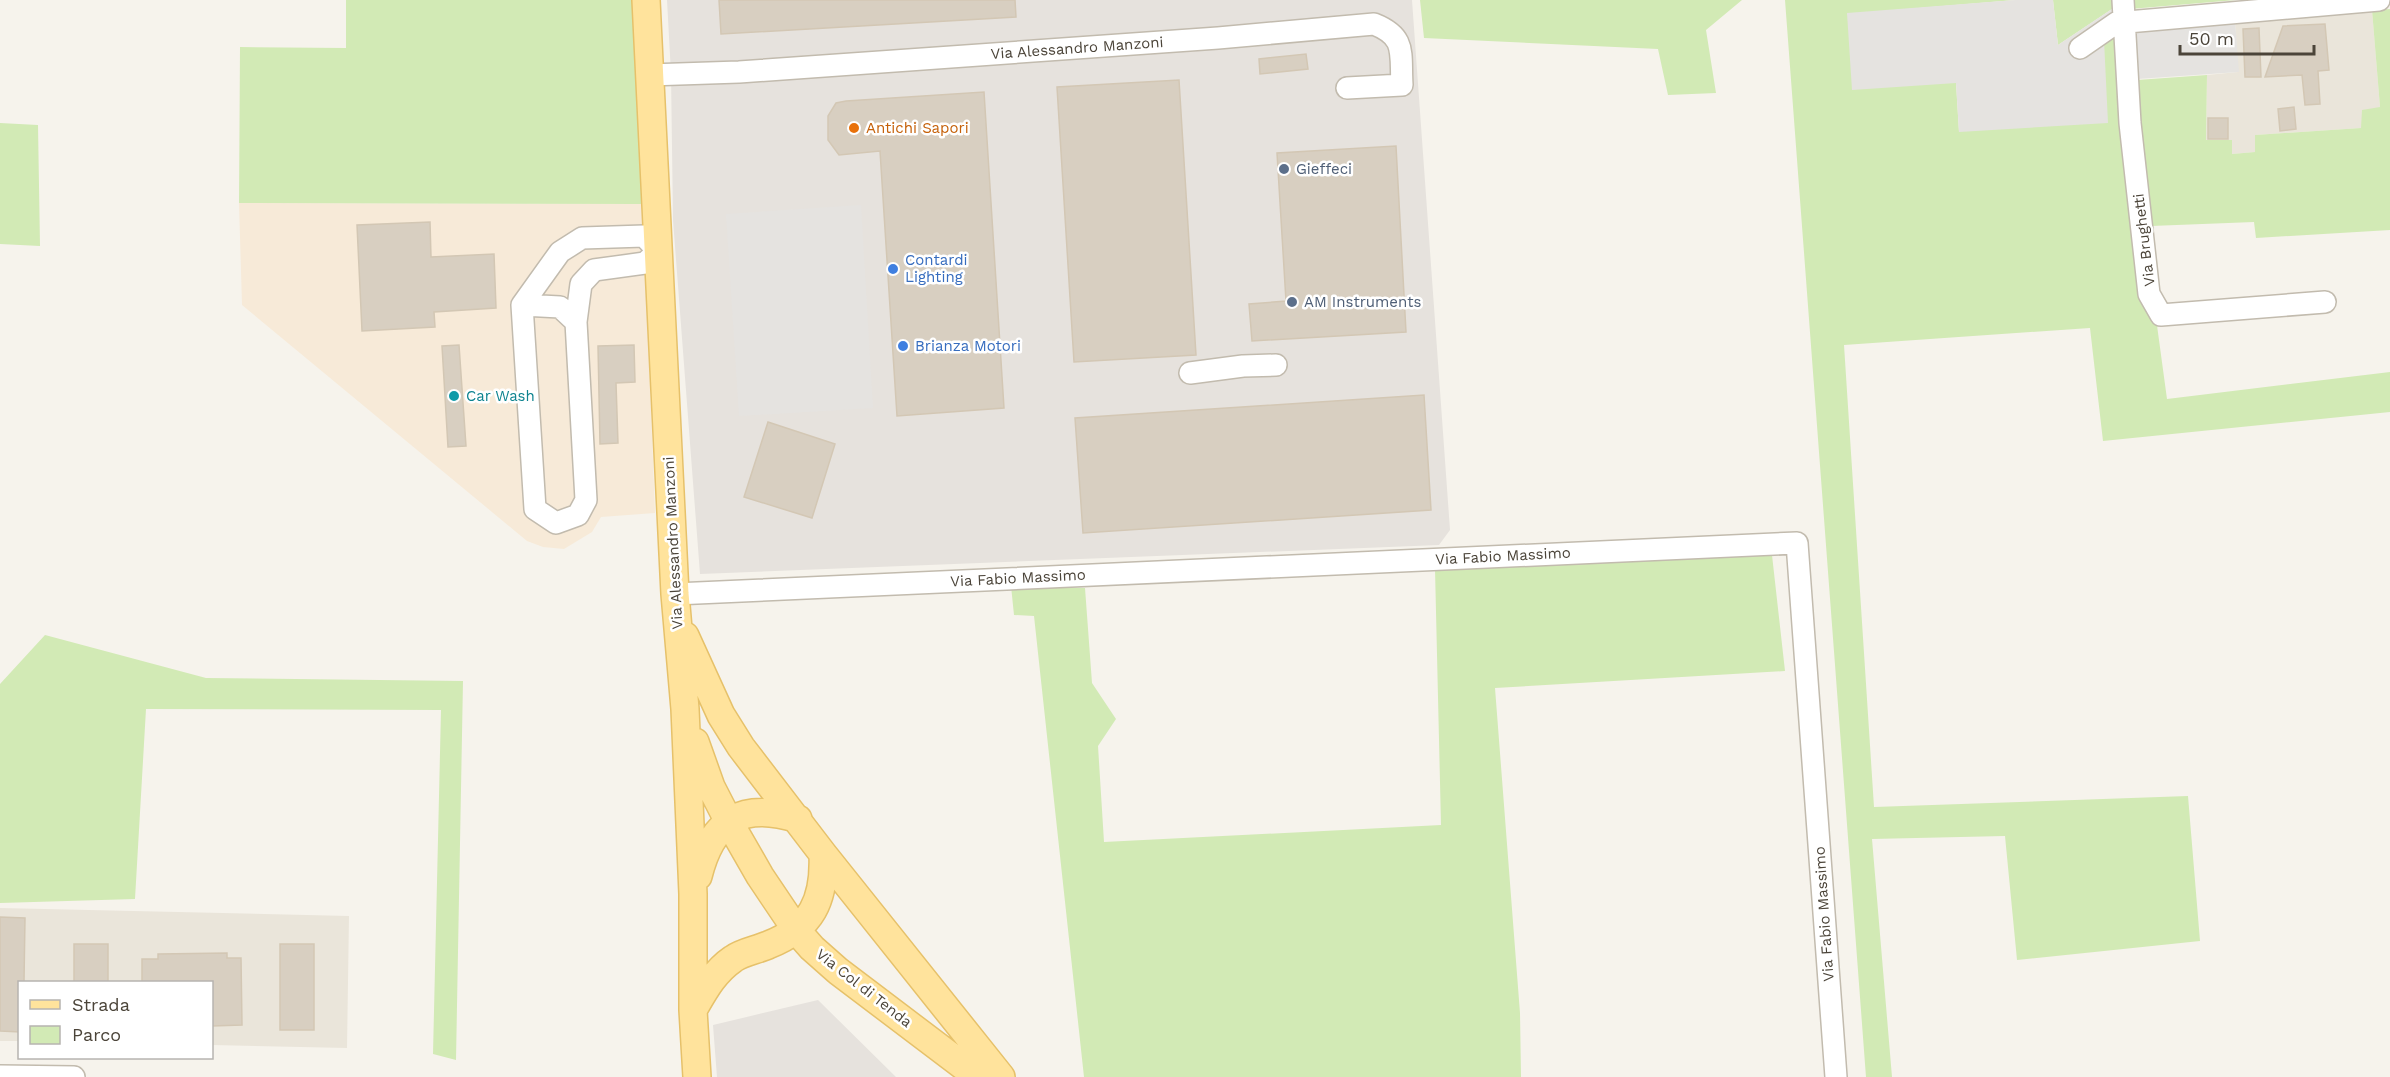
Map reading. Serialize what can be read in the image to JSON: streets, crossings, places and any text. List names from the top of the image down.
{
  "streets": {
    "main road": ["Via Alessandro Manzoni", "Via Col di Tenda"],
    "street": ["Via Brughetti", "Via Fabio Massimo"]
  },
  "crossings": [
    ["Via Alessandro Manzoni", "Via Fabio Massimo"],
    ["Via Alessandro Manzoni", "Via Col di Tenda"]
  ],
  "places": [
    "Antichi Sapori",
    "Gieffeci",
    "Contardi Lighting",
    "AM Instruments",
    "Brianza Motori",
    "Car Wash"
  ],
  "legend": ["Strada", "Parco"],
  "scale_bar": "50 m"
}
